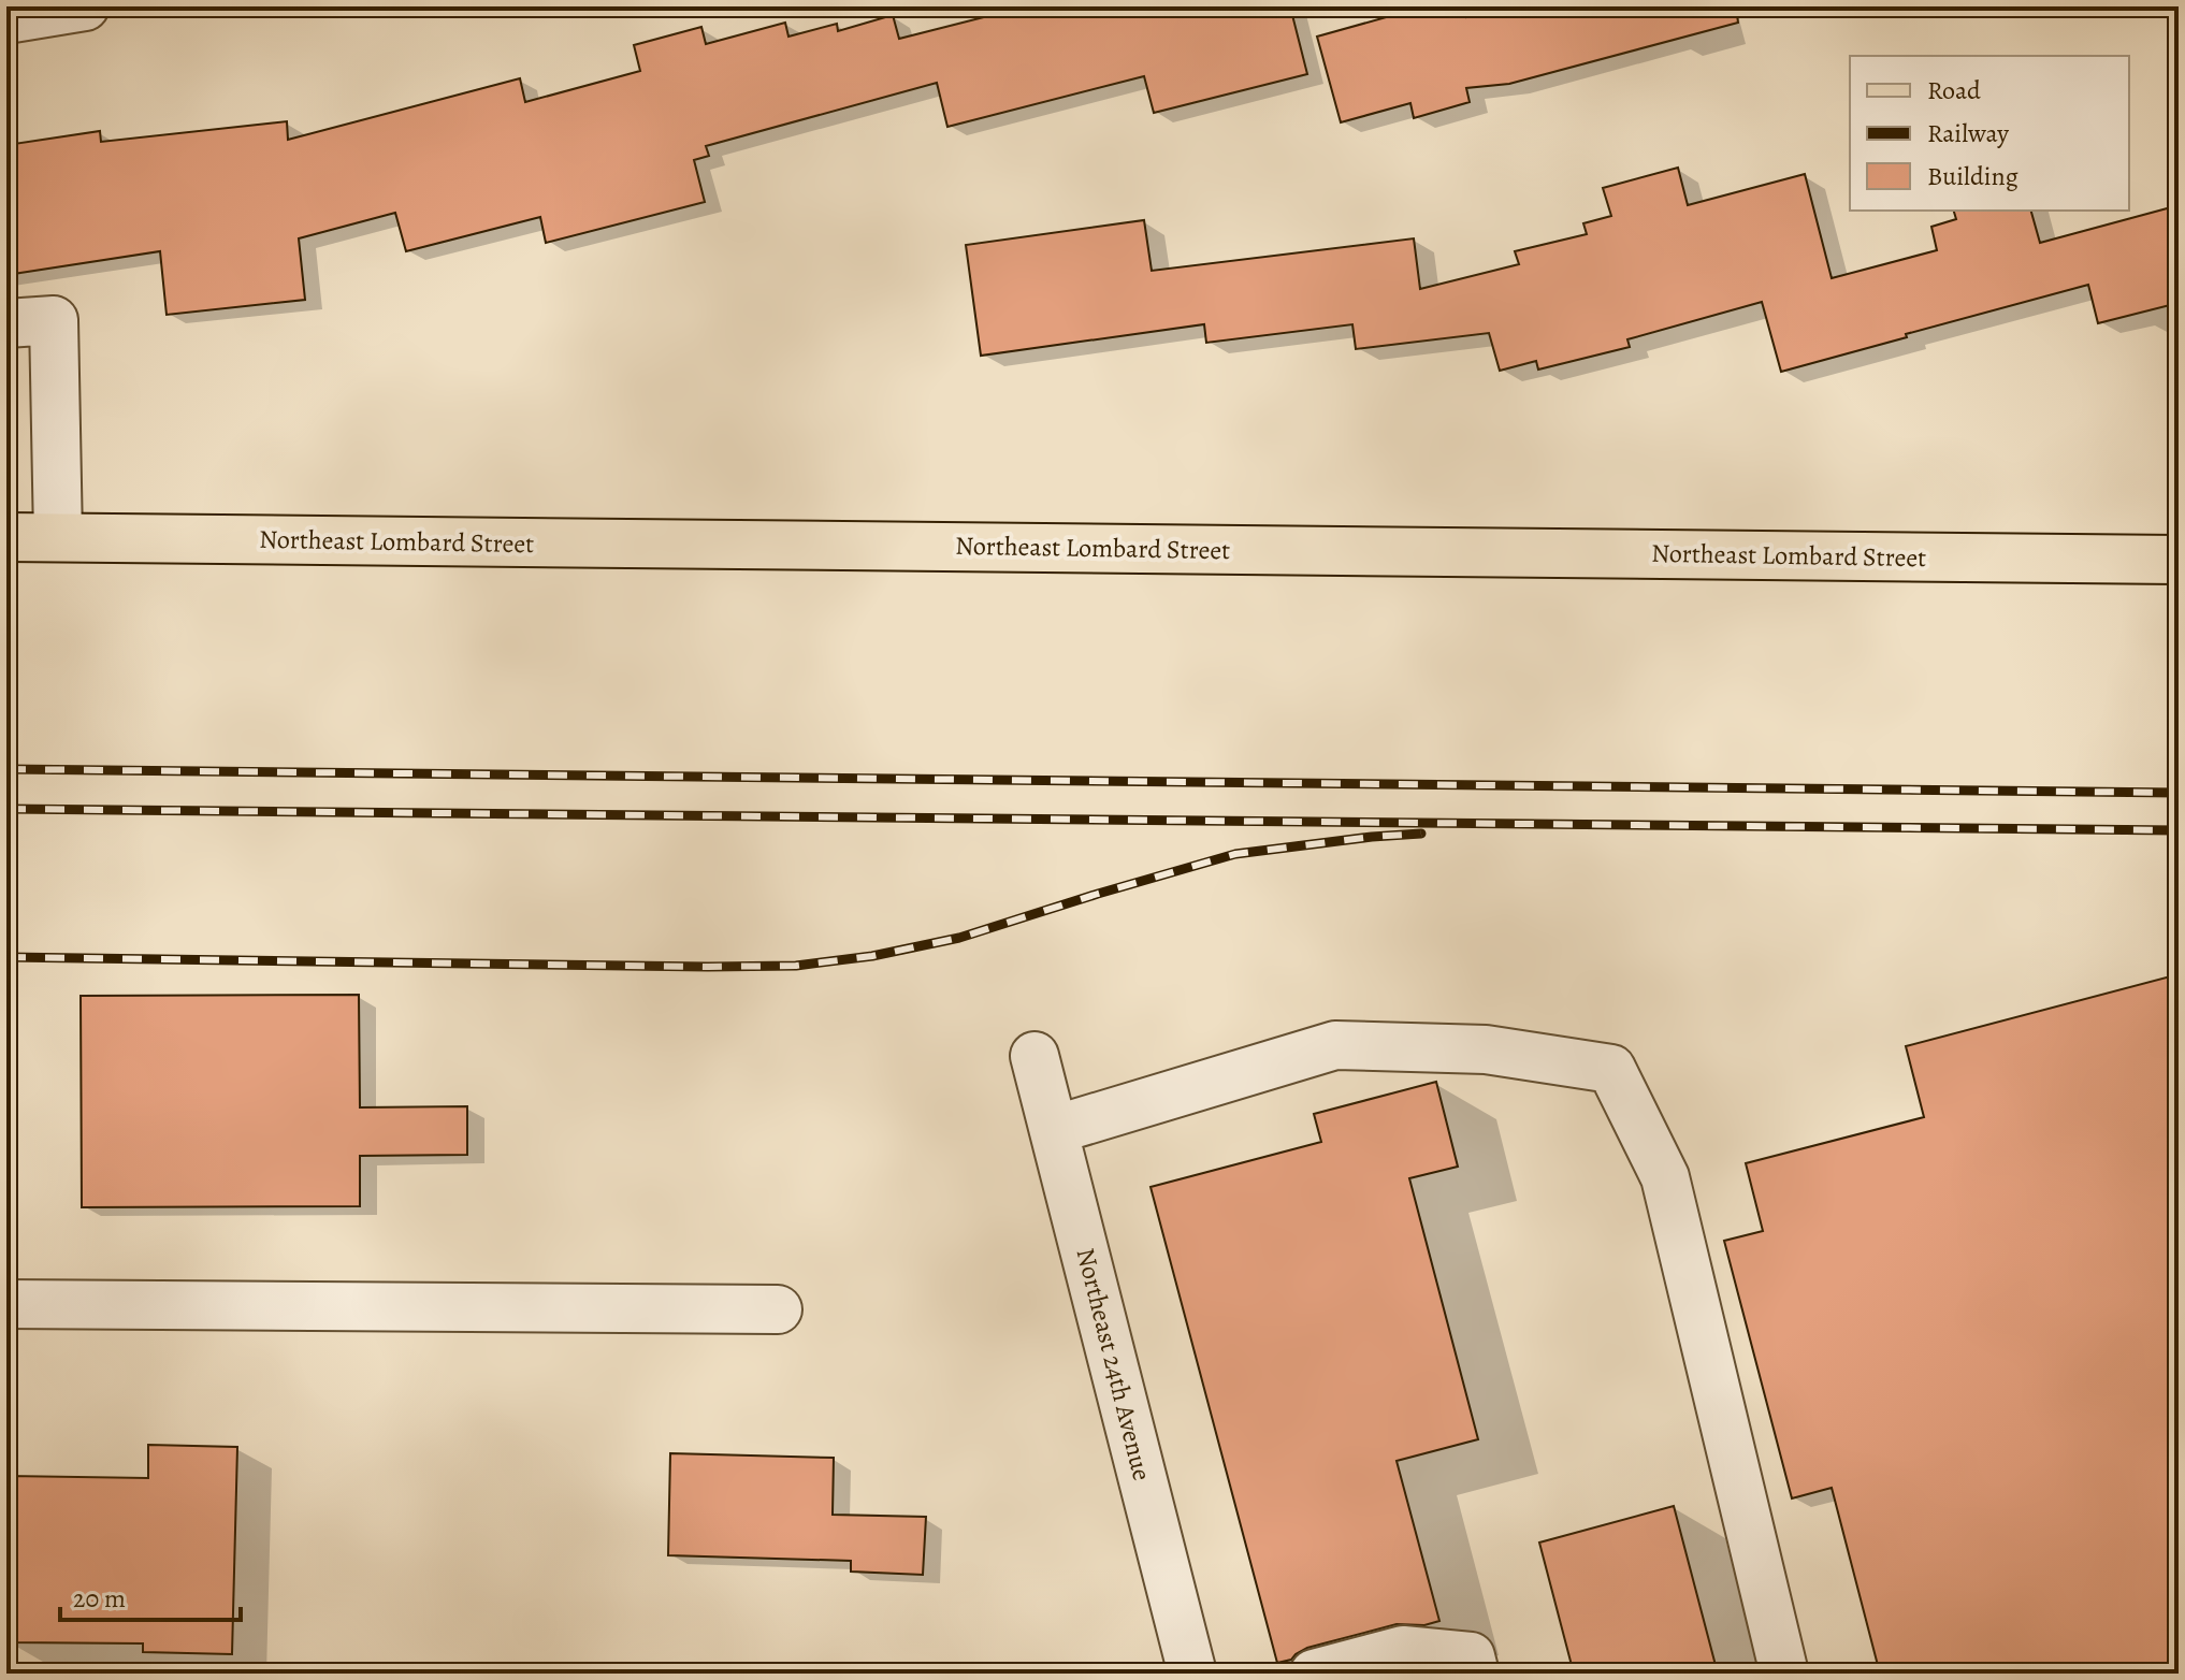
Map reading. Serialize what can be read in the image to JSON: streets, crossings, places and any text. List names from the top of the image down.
{
  "streets": {
    "main road": ["Northeast Lombard Street"],
    "street": ["Northeast 24th Avenue"]
  },
  "legend": ["Road", "Railway", "Building"],
  "scale_bar": "20 m"
}
